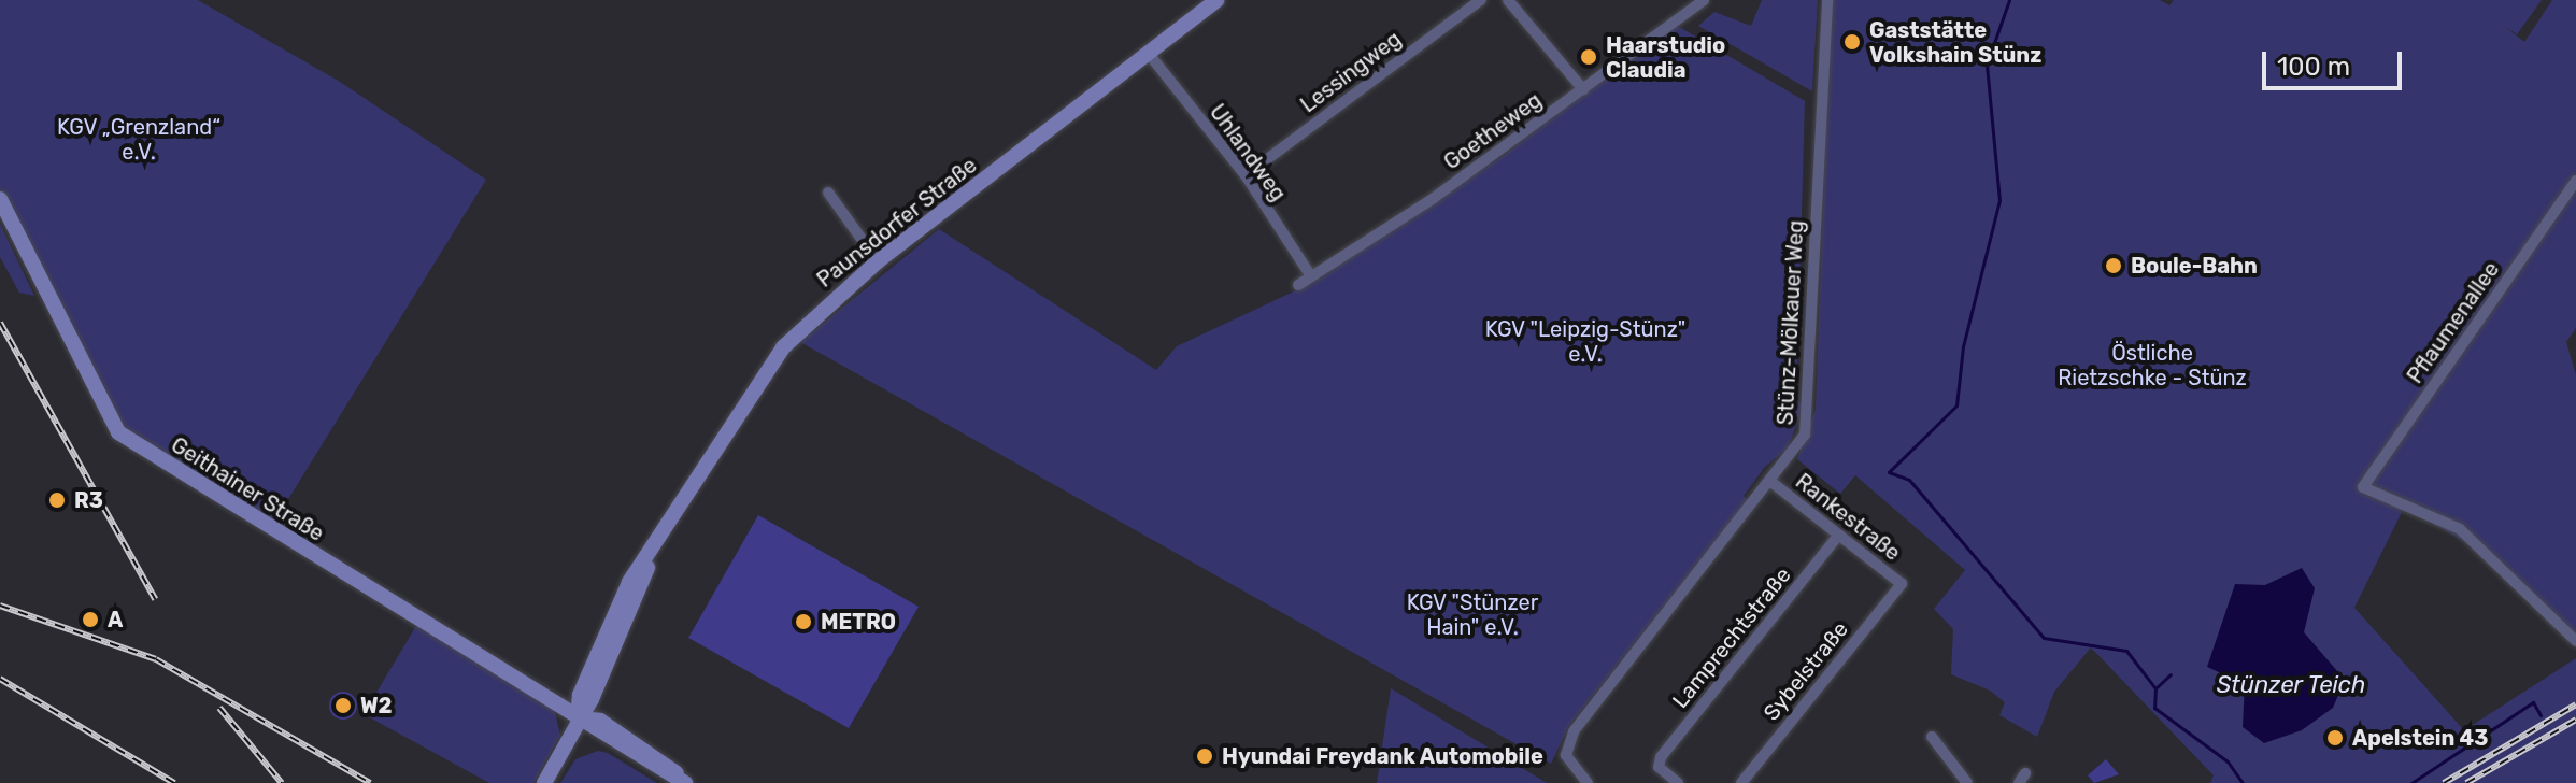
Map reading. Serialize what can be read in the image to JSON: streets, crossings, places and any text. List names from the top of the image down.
{
  "streets": {
    "main road": ["Paunsdorfer Straße", "Geithainer Straße"],
    "street": [
      "Lessingweg",
      "Goetheweg",
      "Uhlandweg",
      "Stünz-Mölkauer Weg",
      "Pflaumenallee",
      "Rankestraße",
      "Lamprechtstraße",
      "Sybelstraße"
    ]
  },
  "crossings": [
    ["Lessingweg", "Uhlandweg"],
    ["Goetheweg", "Uhlandweg"],
    ["Uhlandweg", "Paunsdorfer Straße"],
    ["Paunsdorfer Straße", "Geithainer Straße"],
    ["Stünz-Mölkauer Weg", "Rankestraße"],
    ["Rankestraße", "Lamprechtstraße"],
    ["Rankestraße", "Sybelstraße"]
  ],
  "water": ["Stünzer Teich"],
  "parks": [
    "KGV „Grenzland“ e.V.",
    "KGV \"Leipzig-Stünz\" e.V.",
    "Östliche Rietzschke - Stünz",
    "KGV \"Stünzer Hain\" e.V."
  ],
  "places": [
    "Gaststätte Volkshain Stünz",
    "Haarstudio Claudia",
    "Boule-Bahn",
    "R3",
    "A",
    "METRO",
    "W2",
    "Apelstein 43",
    "Hyundai Freydank Automobile"
  ],
  "scale_bar": "100 m"
}
